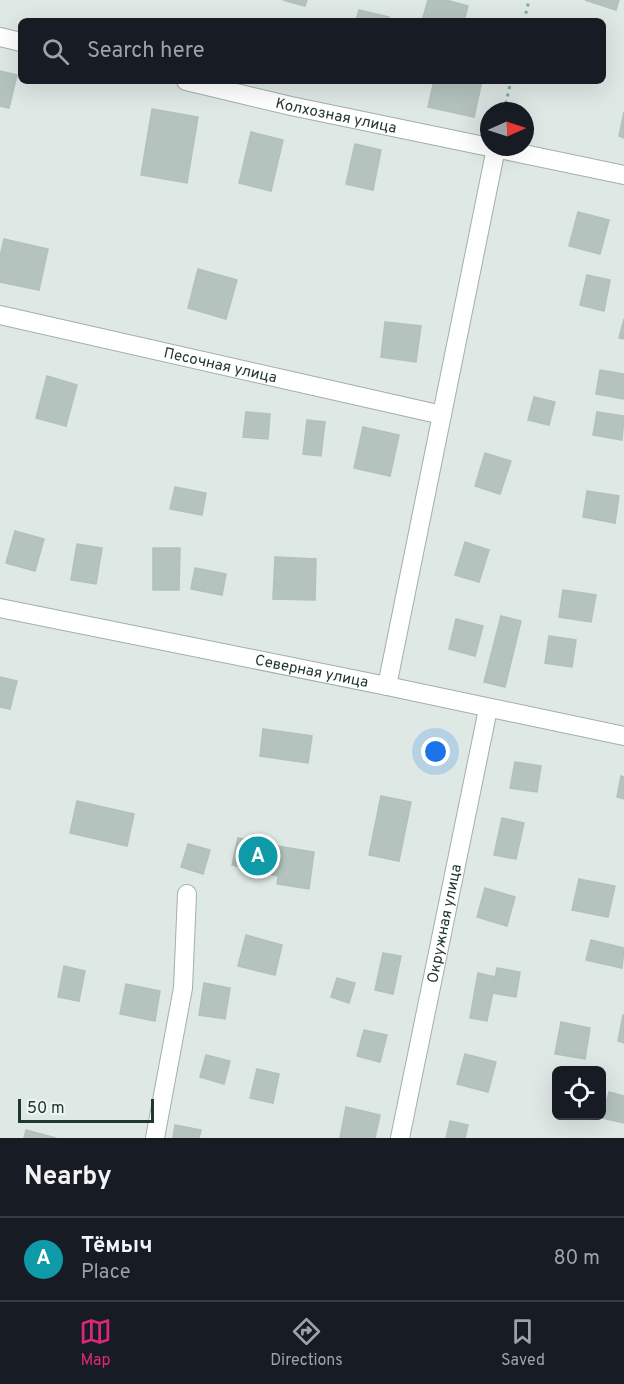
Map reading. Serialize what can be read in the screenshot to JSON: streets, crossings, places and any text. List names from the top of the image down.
{
  "streets": {
    "street": [
      "Колхозная улица",
      "Песочная улица",
      "Северная улица",
      "Окружная улица"
    ]
  },
  "crossings": [
    ["Северная улица", "Окружная улица"]
  ],
  "scale_bar": "50 m",
  "north": "right",
  "page": {
    "search": "Search here",
    "pins": "A",
    "scale": "50 m",
    "heading": "Nearby",
    "list": [
      {
        "mark": "A",
        "name": "Тёмыч",
        "note": "Place",
        "value": "80 m"
      }
    ],
    "nav": ["Map", "Directions", "Saved"]
  }
}
